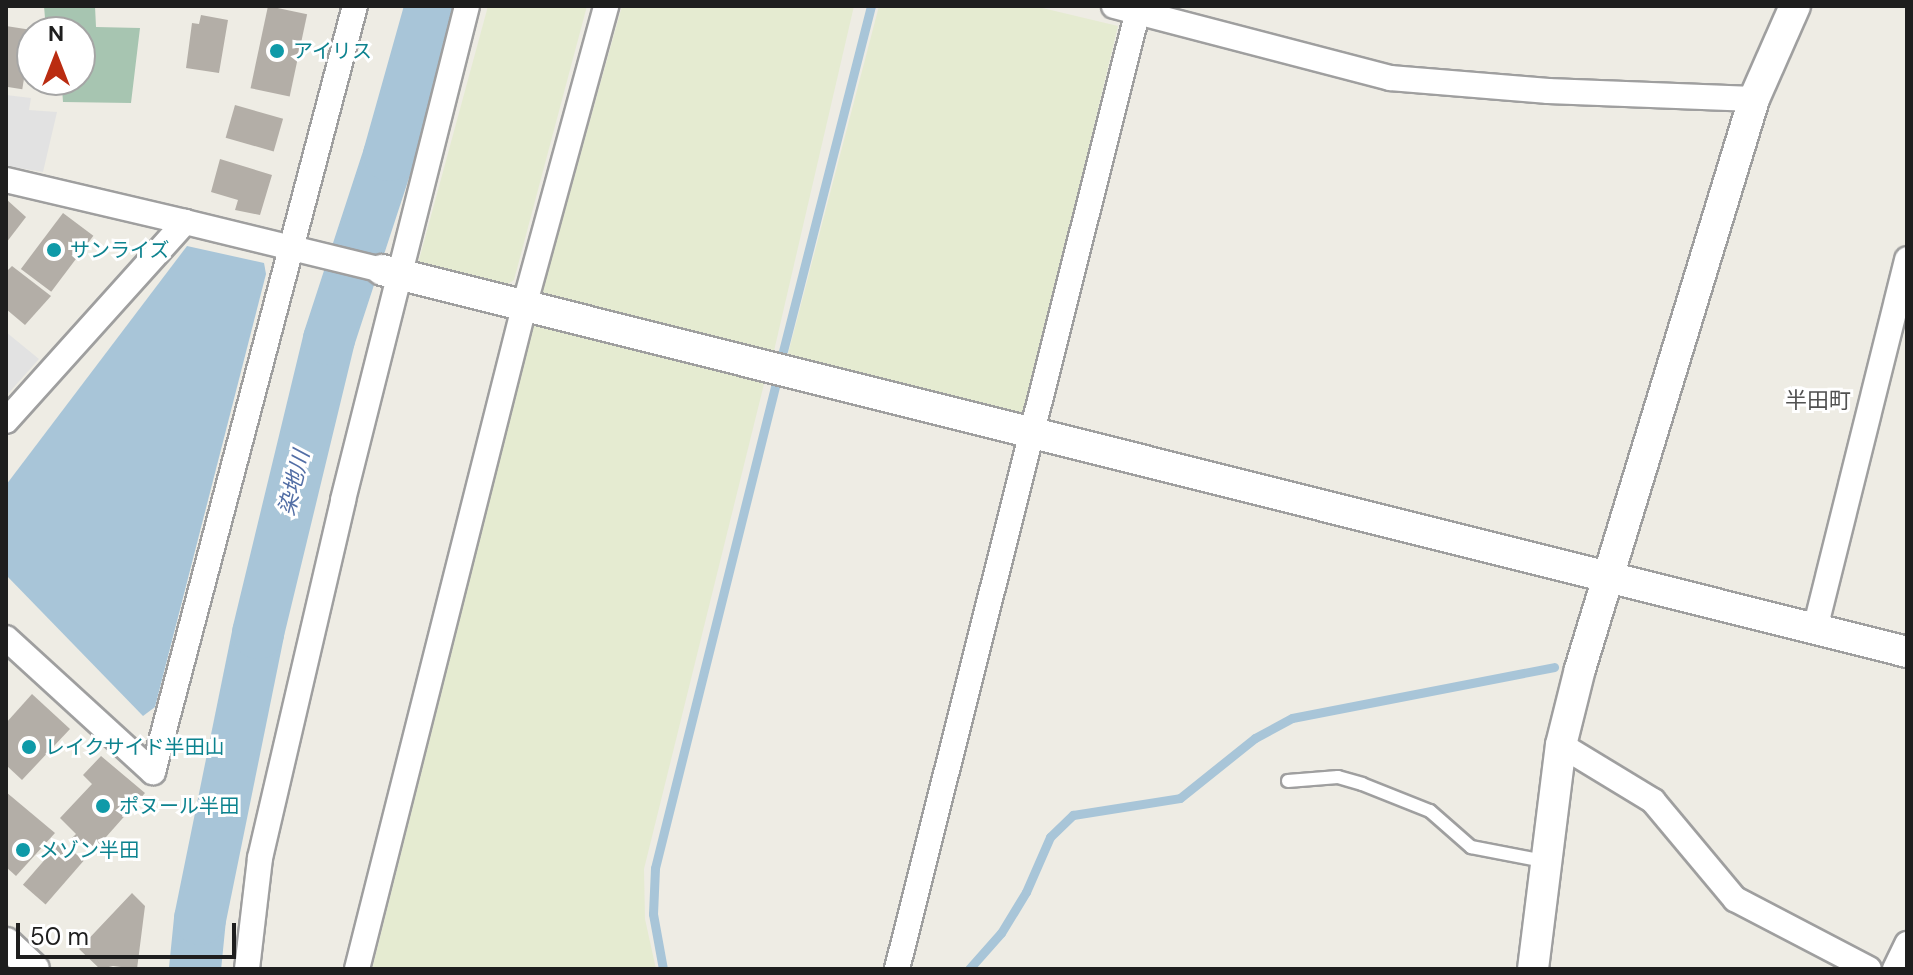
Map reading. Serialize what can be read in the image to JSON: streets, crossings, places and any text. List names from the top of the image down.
{
  "districts": ["半田町"],
  "water": ["染地川"],
  "places": [
    "アイリス",
    "サンライズ",
    "レイクサイド半田山",
    "ポヌール半田",
    "メゾン半田"
  ],
  "scale_bar": "50 m",
  "north": "top"
}
